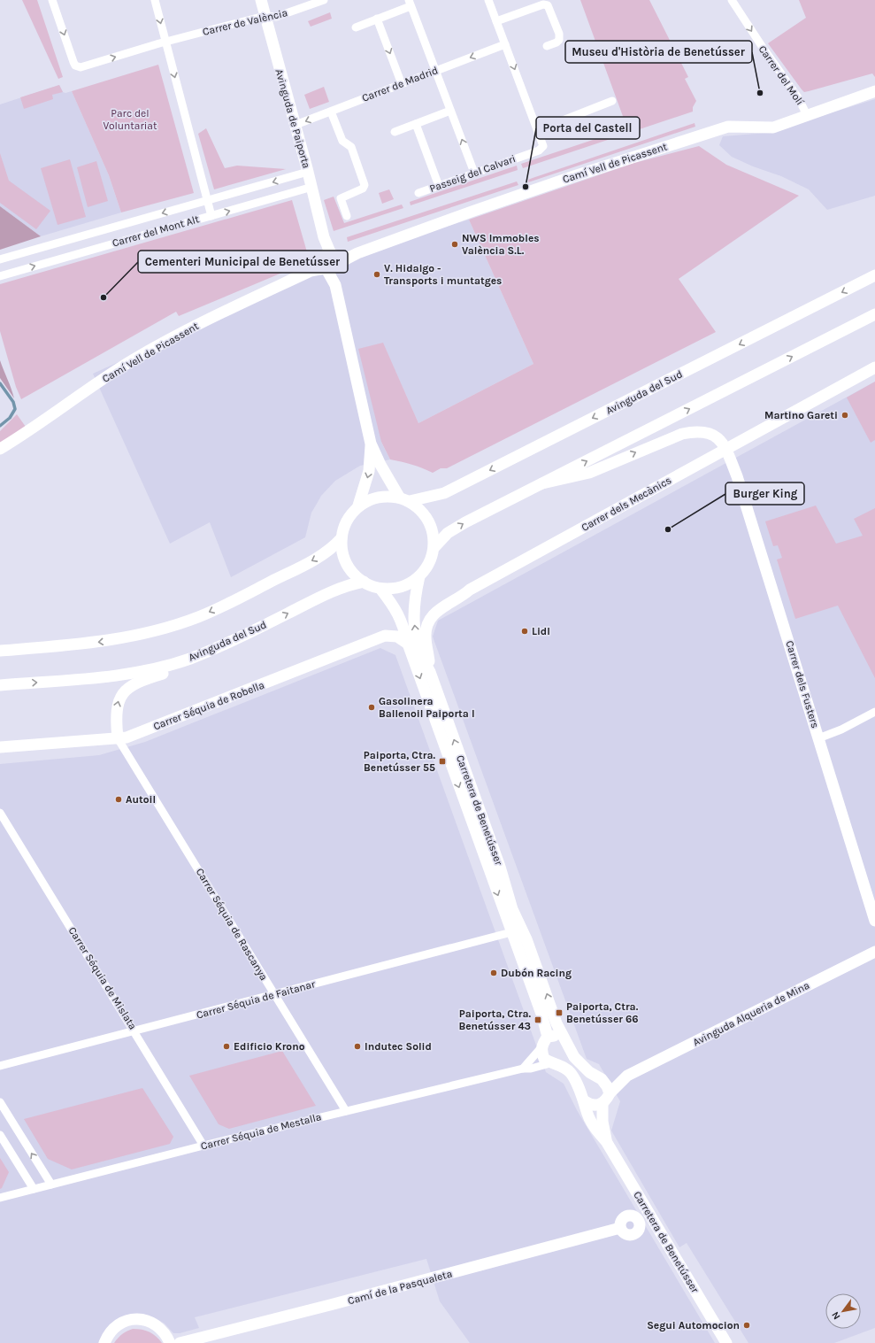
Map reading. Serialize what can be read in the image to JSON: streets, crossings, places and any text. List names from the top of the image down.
{
  "streets": {
    "street": [
      "Carrer de València",
      "Carrer del Molí",
      "Carrer de Madrid",
      "Avinguda de Paiporta",
      "Camí Vell de Picassent",
      "Passeig del Calvari",
      "Carrer del Mont Alt",
      "Avinguda del Sud",
      "Carrer dels Mecànics",
      "Carrer dels Fusters",
      "Carrer Séquia de Robella",
      "Carretera de Benetússer",
      "Carrer Séquia de Rascanya",
      "Carrer Séquia de Mislata",
      "Carrer Séquia de Faitanar",
      "Avinguda Alqueria de Mina",
      "Carrer Séquia de Mestalla",
      "Camí de la Pasqualeta"
    ]
  },
  "crossings": [
    ["Carrer de València", "Avinguda de Paiporta"],
    ["Carrer del Molí", "Camí Vell de Picassent"],
    ["Carrer de Madrid", "Avinguda de Paiporta"],
    ["Avinguda de Paiporta", "Camí Vell de Picassent"],
    ["Avinguda de Paiporta", "Carrer del Mont Alt"],
    ["Avinguda del Sud", "Carretera de Benetússer"],
    ["Carrer dels Mecànics", "Carrer dels Fusters"],
    ["Carrer dels Mecànics", "Carretera de Benetússer"],
    ["Carrer Séquia de Robella", "Carretera de Benetússer"],
    ["Carrer Séquia de Robella", "Carrer Séquia de Rascanya"],
    ["Carretera de Benetússer", "Carrer Séquia de Faitanar"],
    ["Carretera de Benetússer", "Avinguda Alqueria de Mina"],
    ["Carretera de Benetússer", "Carrer Séquia de Mestalla"],
    ["Carretera de Benetússer", "Camí de la Pasqualeta"],
    ["Carrer Séquia de Rascanya", "Carrer Séquia de Faitanar"],
    ["Carrer Séquia de Rascanya", "Carrer Séquia de Mestalla"],
    ["Carrer Séquia de Mislata", "Carrer Séquia de Faitanar"],
    ["Carrer Séquia de Mislata", "Carrer Séquia de Mestalla"]
  ],
  "one_way": ["Carrer del Molí", "Carrer de Madrid"],
  "parks": ["Parc del Voluntariat"],
  "places": {
    "other": [
      "Museu d'Història de Benetússer",
      "Porta del Castell",
      "NWS Immobles València S.L.",
      "V. Hidalgo - Transports i muntatges",
      "Cementeri Municipal de Benetússer",
      "Martino Gareti",
      "Burger King",
      "Lidl",
      "Gasolinera Ballenoil Paiporta I",
      "Autoil",
      "Dubón Racing",
      "Edificio Krono",
      "Indutec Solid",
      "Segui Automocion"
    ],
    "transit": ["Paiporta, Ctra. Benetússer 55", "Paiporta, Ctra. Benetússer 66", "Paiporta, Ctra. Benetússer 43"]
  },
  "north": "bottom left"
}
